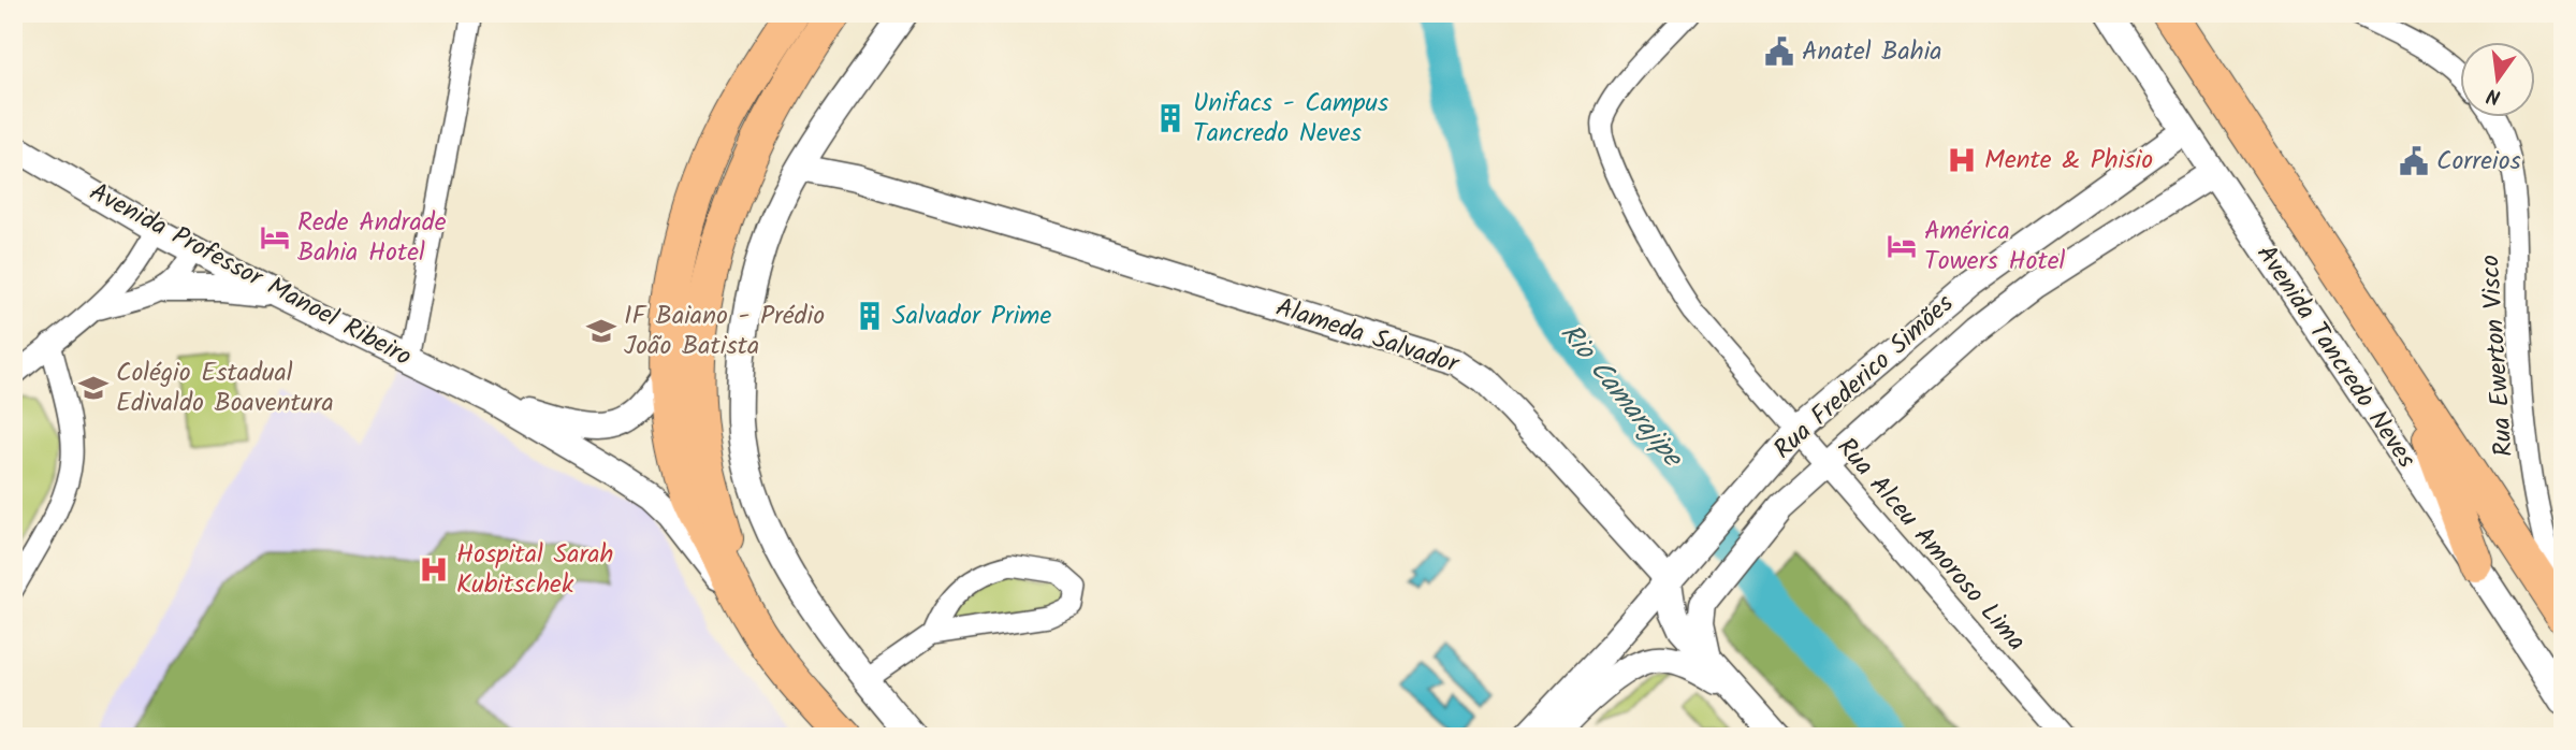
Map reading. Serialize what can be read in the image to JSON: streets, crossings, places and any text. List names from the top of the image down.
{
  "streets": {
    "main road": ["Avenida Tancredo Neves"],
    "street": [
      "Avenida Professor Manoel Ribeiro",
      "Alameda Salvador",
      "Rua Ewerton Visco",
      "Rua Frederico Simões",
      "Rua Alceu Amoroso Lima"
    ]
  },
  "crossings": [
    ["Alameda Salvador", "Rua Frederico Simões"],
    ["Avenida Tancredo Neves", "Rua Frederico Simões"],
    ["Rua Frederico Simões", "Rua Alceu Amoroso Lima"]
  ],
  "water": ["Rio Camarajipe"],
  "places": {
    "public building": ["Anatel Bahia", "Correios"],
    "building": ["Unifacs - Campus Tancredo Neves", "Salvador Prime"],
    "hospital": ["Mente & Phisio", "Hospital Sarah Kubitschek"],
    "hotel": ["Rede Andrade Bahia Hotel", "América Towers Hotel"],
    "school or university": ["IF Baiano - Prédio João Batista", "Colégio Estadual Edivaldo Boaventura"]
  },
  "north": "bottom"
}
